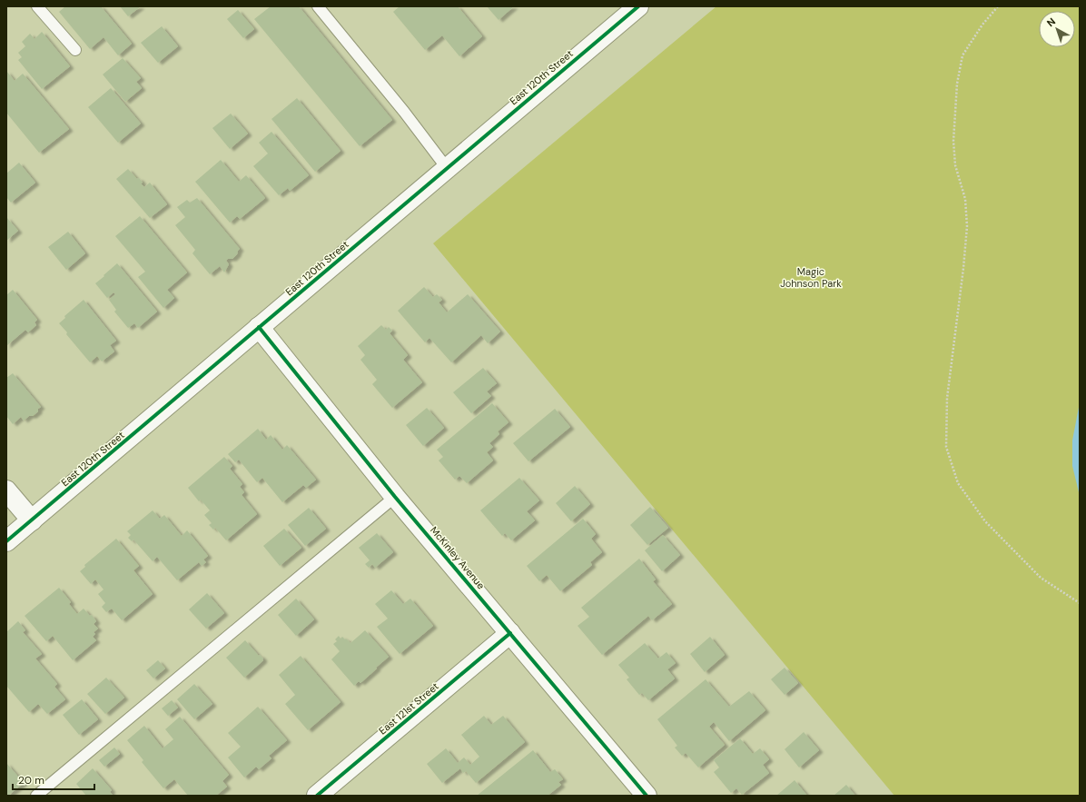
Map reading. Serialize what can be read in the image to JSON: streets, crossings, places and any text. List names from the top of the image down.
{
  "streets": {
    "street": ["East 120th Street", "McKinley Avenue", "East 121st Street"]
  },
  "crossings": [
    ["East 120th Street", "McKinley Avenue"],
    ["McKinley Avenue", "East 121st Street"]
  ],
  "parks": ["Magic Johnson Park"],
  "scale_bar": "20 m",
  "north": "top left"
}
